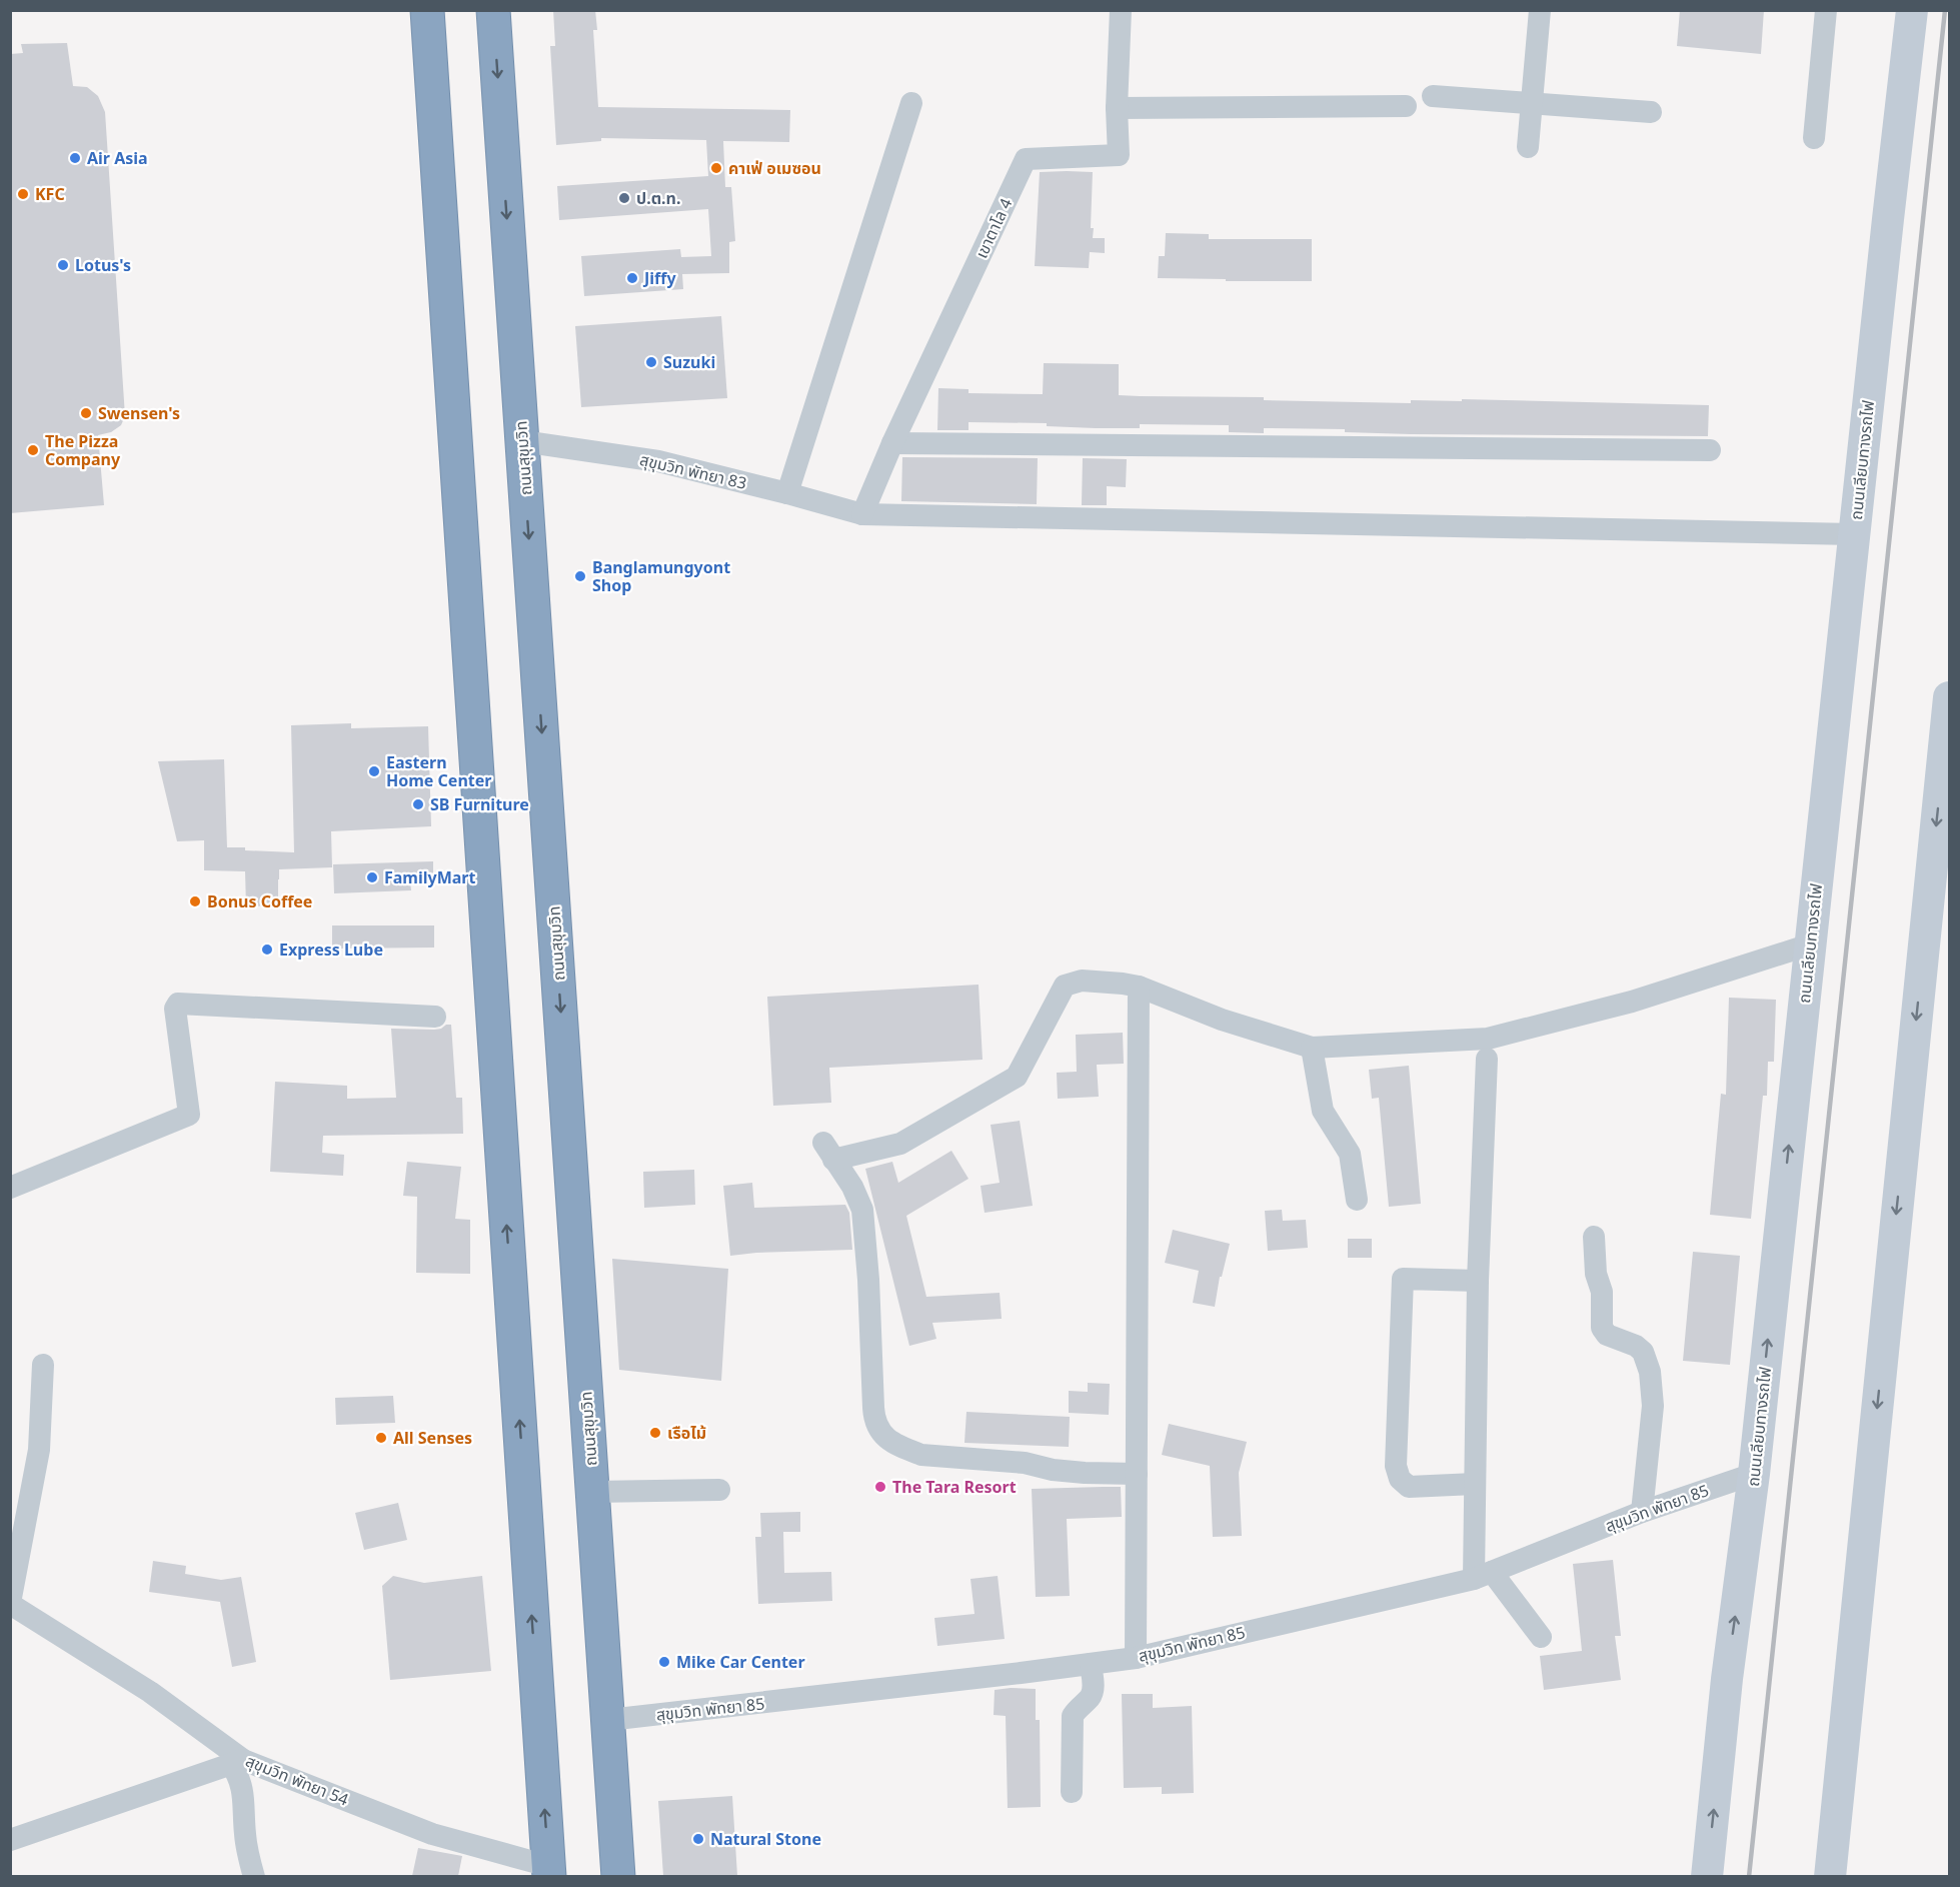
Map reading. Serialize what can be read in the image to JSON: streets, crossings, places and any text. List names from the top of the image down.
{
  "streets": {
    "highway": ["ถนนสุขุมวิท"],
    "street": [
      "เขาตาโล 4",
      "ถนนเลียบทางรถไฟ",
      "สุขุมวิท พัทยา 83",
      "สุขุมวิท พัทยา 85",
      "สุขุมวิท พัทยา 54"
    ]
  },
  "crossings": [
    ["เขาตาโล 4", "สุขุมวิท พัทยา 83"],
    ["ถนนสุขุมวิท", "สุขุมวิท พัทยา 83"],
    ["ถนนสุขุมวิท", "สุขุมวิท พัทยา 85"],
    ["ถนนเลียบทางรถไฟ", "สุขุมวิท พัทยา 83"],
    ["ถนนเลียบทางรถไฟ", "สุขุมวิท พัทยา 85"]
  ],
  "places": [
    "Air Asia",
    "คาเฟ่ อเมซอน",
    "KFC",
    "ป.ต.ท.",
    "Lotus's",
    "Jiffy",
    "Suzuki",
    "Swensen's",
    "The Pizza Company",
    "Banglamungyont Shop",
    "Eastern Home Center",
    "SB Furniture",
    "FamilyMart",
    "Bonus Coffee",
    "Express Lube",
    "เรือไม้",
    "All Senses",
    "The Tara Resort",
    "Mike Car Center",
    "Natural Stone"
  ]
}
